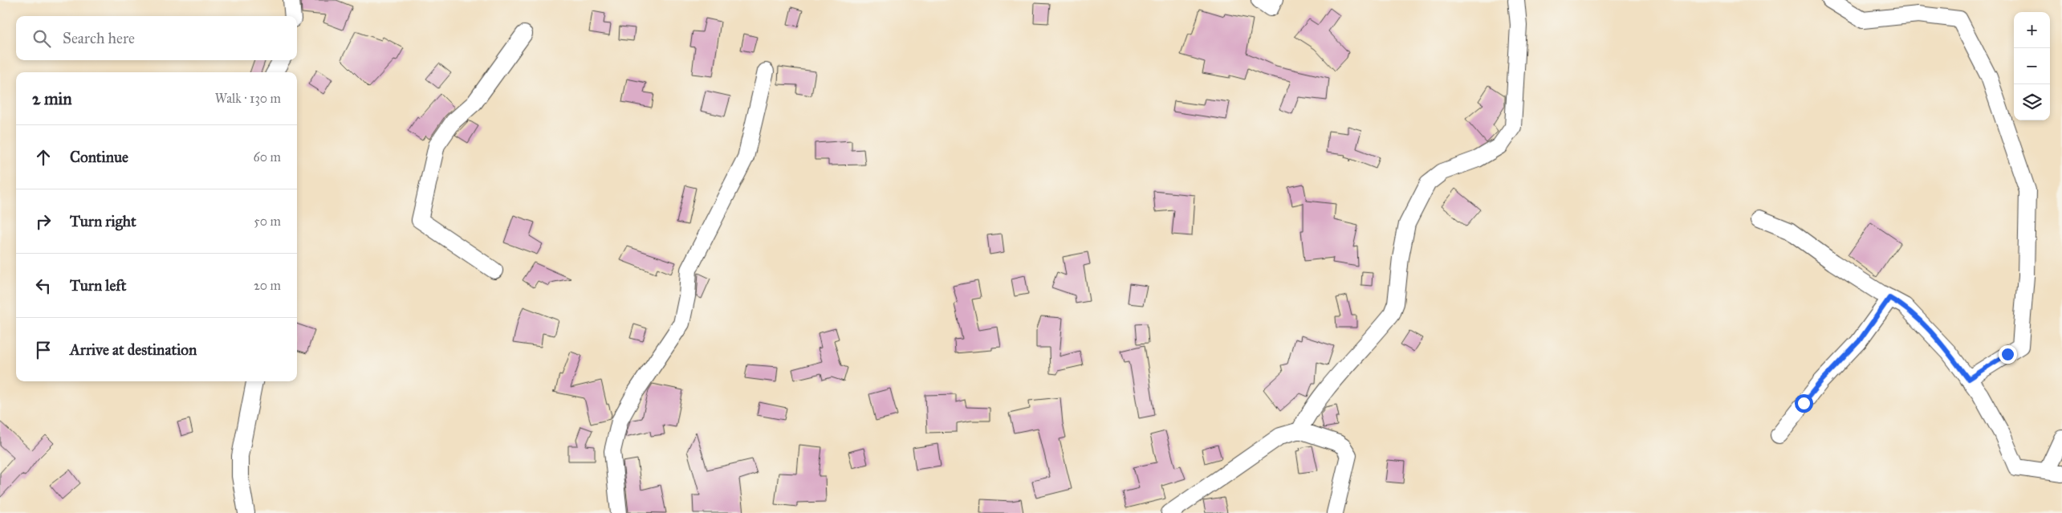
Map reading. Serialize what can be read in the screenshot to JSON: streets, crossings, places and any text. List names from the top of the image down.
{
  "page": {
    "map_buttons": ["+", "−"],
    "search": "Search here",
    "heading": ["2 min", "Walk · 130 m"],
    "list": [
      ["Continue", "60 m"],
      ["Turn right", "50 m"],
      ["Turn left", "20 m"],
      "Arrive at destination"
    ]
  }
}
